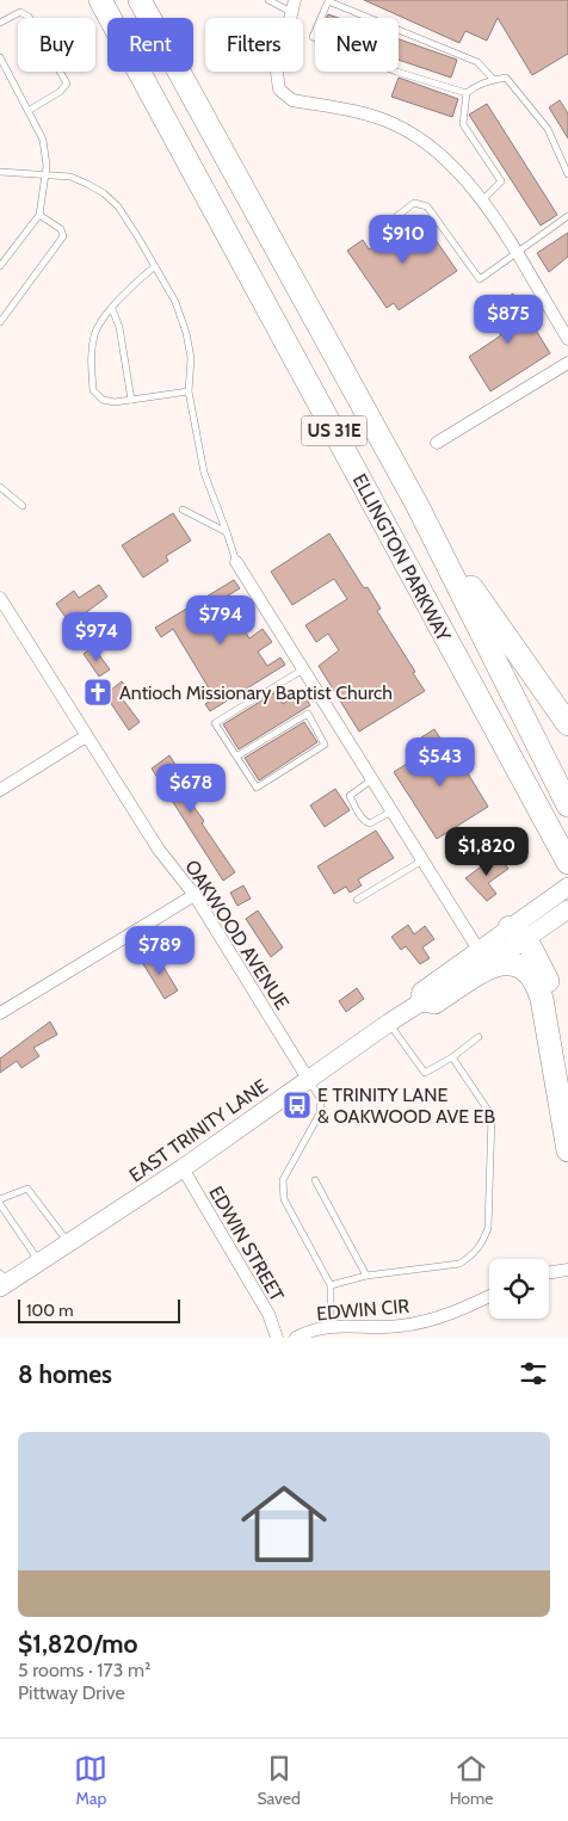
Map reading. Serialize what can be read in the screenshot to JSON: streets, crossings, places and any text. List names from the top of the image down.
{
  "streets": {
    "highway": ["US 31E", "ELLINGTON PARKWAY"],
    "main road": ["EAST TRINITY LANE"],
    "street": ["OAKWOOD AVENUE", "EDWIN STREET", "EDWIN CIR"]
  },
  "crossings": [
    ["OAKWOOD AVENUE", "EAST TRINITY LANE"],
    ["EAST TRINITY LANE", "EDWIN STREET"]
  ],
  "places": {
    "church": ["Antioch Missionary Baptist Church"],
    "bus stop": ["E TRINITY LANE & OAKWOOD AVE EB"]
  },
  "scale_bar": "100 m",
  "page": {
    "chip": [
      "Buy",
      "Rent",
      "Filters",
      "New"
    ],
    "price": [
      "$910",
      "$875",
      "$794",
      "$974",
      "$543",
      "$678",
      "$1,820",
      "$789"
    ],
    "scale": "100 m",
    "heading": "8 homes",
    "list": [
      {
        "name": "$1,820/mo",
        "note": "5 rooms · 173 m² · Pittway Drive"
      }
    ],
    "tabs": ["Map", "Saved", "Home"]
  }
}
